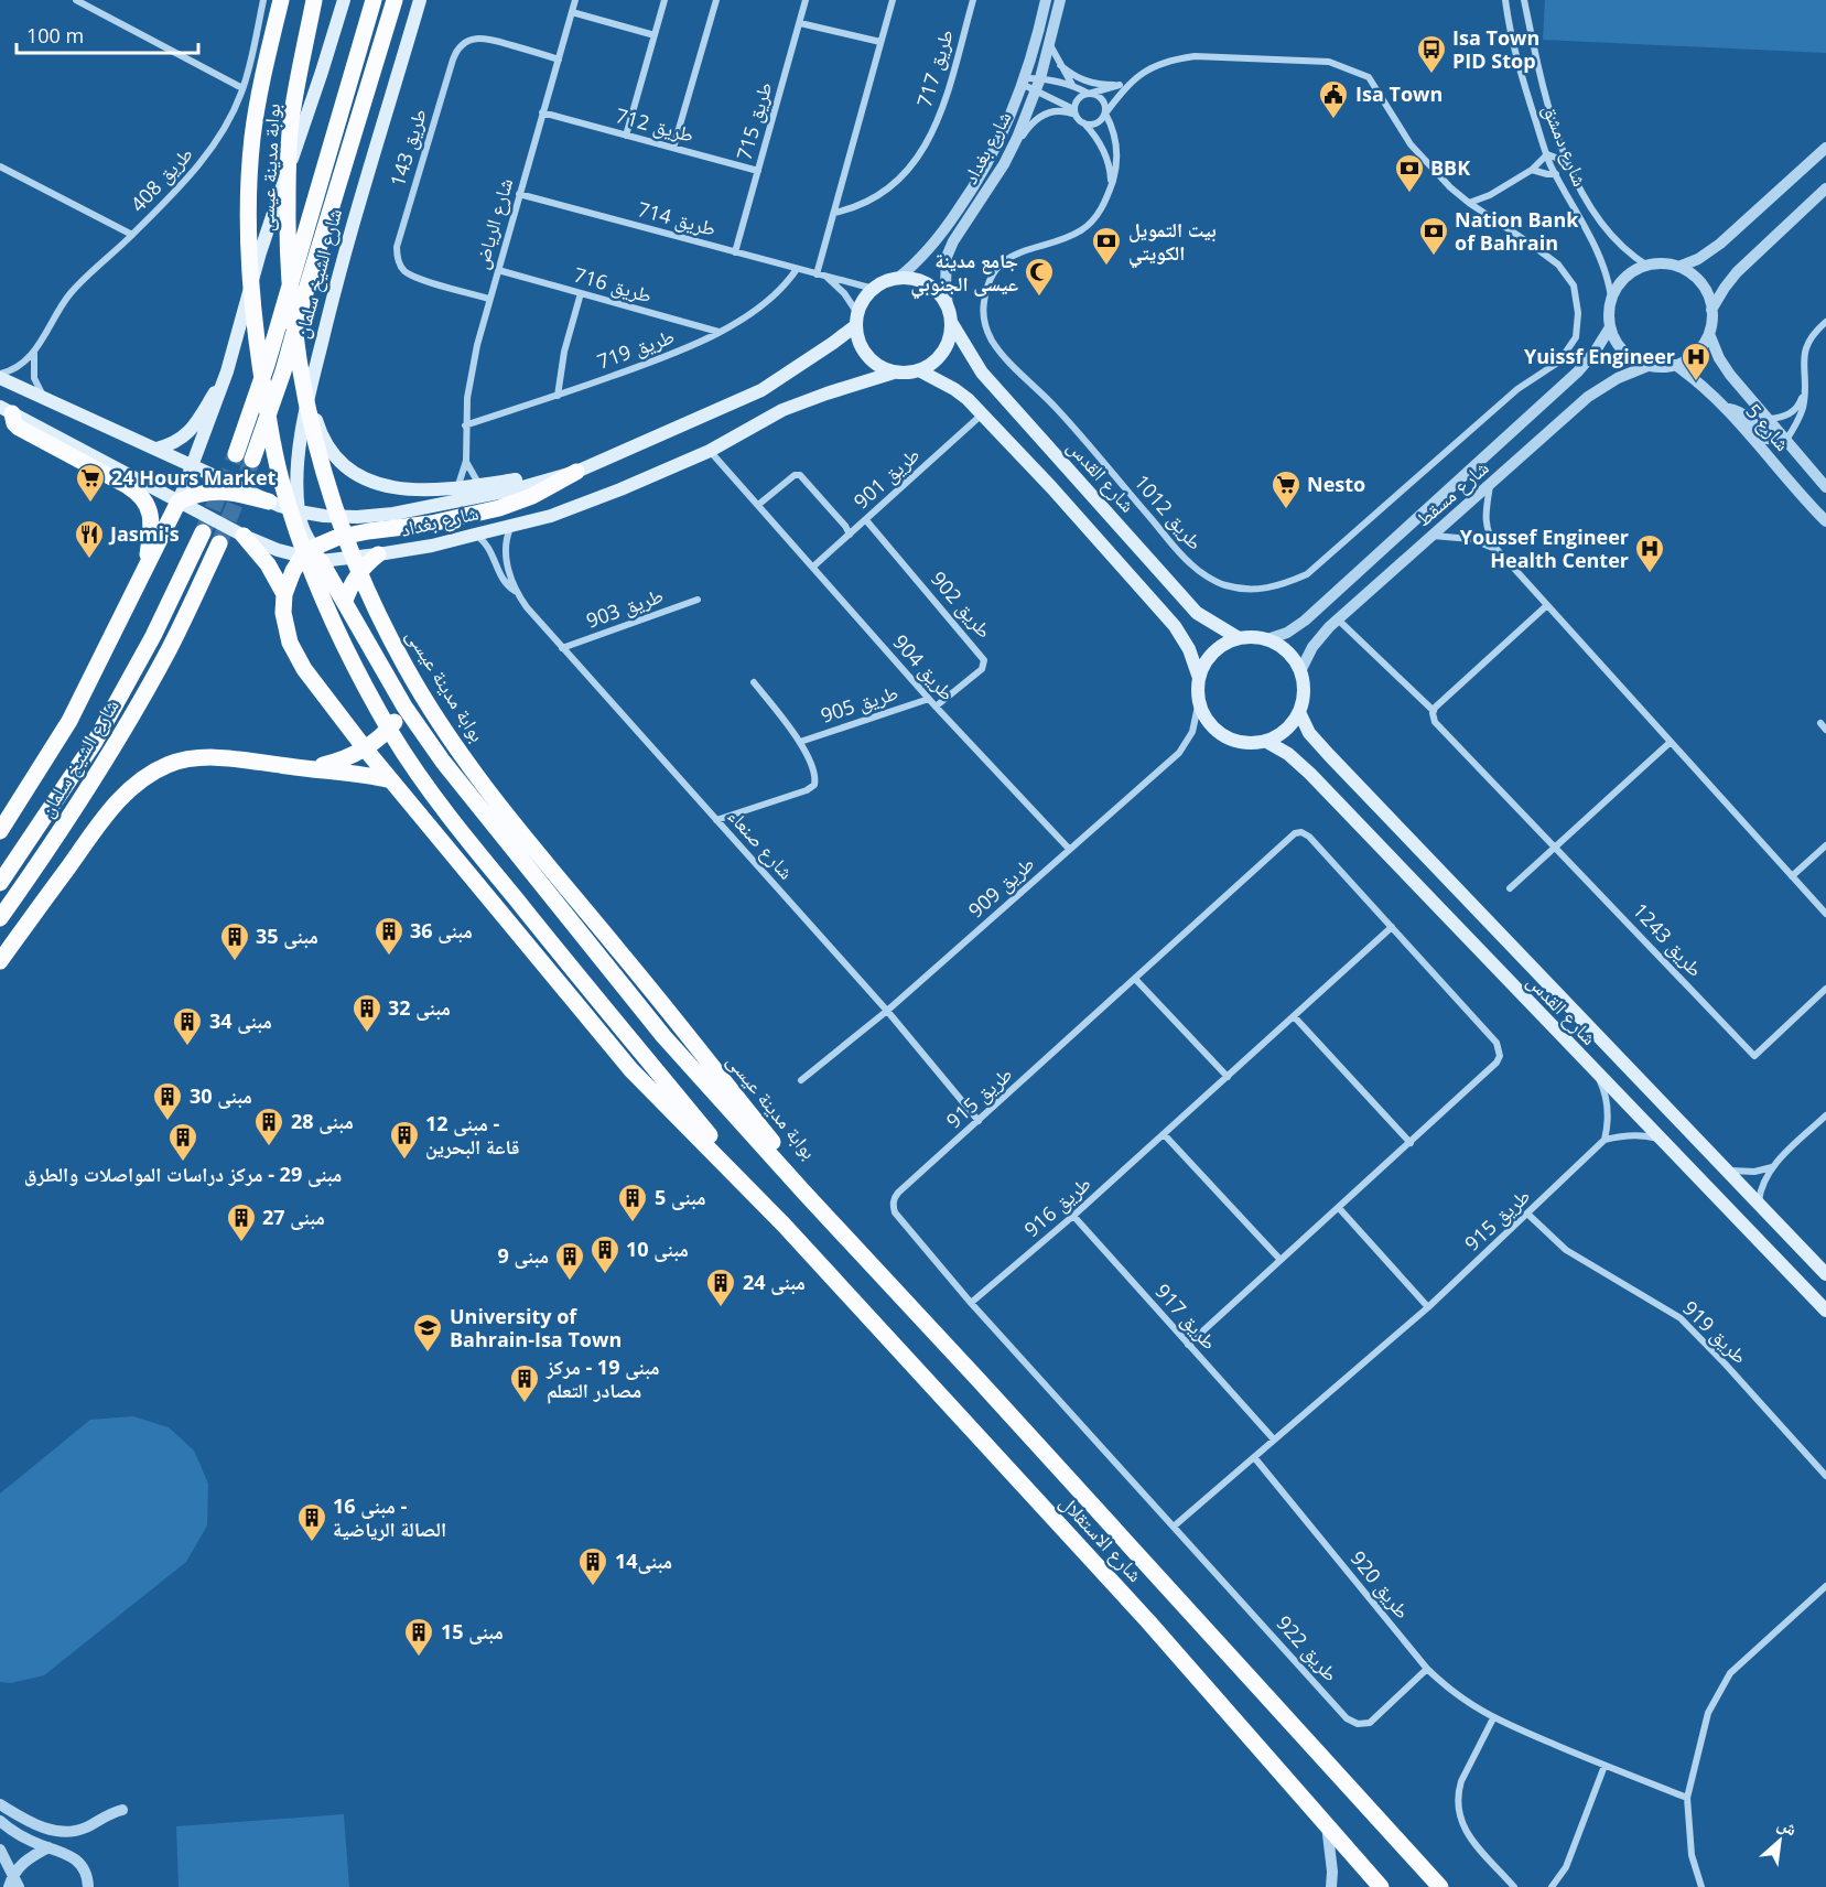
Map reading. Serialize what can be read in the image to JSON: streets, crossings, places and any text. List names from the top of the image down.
{
  "streets": {
    "main road": [
      "شارع بغداد",
      "بوابة مدينة عيسى",
      "شارع الشيخ سلمان",
      "شارع القدس",
      "شارع الاستقلال"
    ],
    "street": [
      "طريق 717",
      "طريق 715",
      "طريق 712",
      "شارع دمشق",
      "طريق 143",
      "طريق 408",
      "طريق 714",
      "شارع الرياض",
      "طريق 716",
      "طريق 719",
      "شارع 5",
      "طريق 901",
      "شارع مسقط",
      "طريق 1012",
      "طريق 902",
      "طريق 903",
      "طريق 904",
      "طريق 905",
      "شارع صنعاء",
      "طريق 909",
      "طريق 1243",
      "طريق 915",
      "طريق 916",
      "طريق 917",
      "طريق 919",
      "طريق 920",
      "طريق 922"
    ]
  },
  "crossings": [
    ["طريق 715", "طريق 712"],
    ["طريق 715", "طريق 714"],
    ["طريق 712", "شارع الرياض"],
    ["شارع دمشق", "شارع 5"],
    ["شارع دمشق", "شارع مسقط"],
    ["طريق 143", "شارع الرياض"],
    ["شارع بغداد", "طريق 714"],
    ["شارع بغداد", "شارع الشيخ سلمان"],
    ["شارع بغداد", "شارع القدس"],
    ["شارع بغداد", "طريق 904"],
    ["شارع بغداد", "شارع صنعاء"],
    ["بوابة مدينة عيسى", "شارع الاستقلال"],
    ["طريق 714", "شارع الرياض"],
    ["طريق 714", "طريق 719"],
    ["طريق 714", "شارع القدس"],
    ["شارع الرياض", "طريق 716"],
    ["شارع الرياض", "طريق 719"],
    ["طريق 716", "طريق 719"],
    ["شارع 5", "شارع مسقط"],
    ["شارع القدس", "شارع مسقط"],
    ["شارع القدس", "طريق 909"],
    ["طريق 901", "طريق 902"],
    ["طريق 901", "طريق 904"],
    ["شارع مسقط", "طريق 909"],
    ["شارع مسقط", "طريق 1243"],
    ["طريق 902", "طريق 904"],
    ["طريق 903", "شارع صنعاء"],
    ["طريق 904", "طريق 905"],
    ["طريق 904", "طريق 909"],
    ["طريق 905", "شارع صنعاء"],
    ["شارع صنعاء", "طريق 909"],
    ["شارع صنعاء", "طريق 915"],
    ["طريق 915", "طريق 916"],
    ["طريق 915", "طريق 917"],
    ["طريق 915", "طريق 919"],
    ["طريق 915", "طريق 920"],
    ["طريق 915", "طريق 922"],
    ["طريق 916", "طريق 917"],
    ["طريق 920", "طريق 922"]
  ],
  "places": {
    "bus stop": ["Isa Town PID Stop"],
    "public building": ["Isa Town"],
    "bank": ["BBK", "Nation Bank of Bahrain", "بيت التمويل الكويتي"],
    "mosque": ["جامع مدينة عيسى الجنوبي"],
    "hospital": ["Yuissf Engineer", "Youssef Engineer Health Center"],
    "supermarket": ["24 Hours Market", "Nesto"],
    "restaurant": ["Jasmi's"],
    "building": [
      "مبنى 36",
      "مبنى 35",
      "مبنى 32",
      "مبنى 34",
      "مبنى 30",
      "مبنى 28",
      "مبنى 12 - قاعة البحرين",
      "مبنى 29 - مركز دراسات المواصلات والطرق",
      "مبنى 5",
      "مبنى 27",
      "مبنى 10",
      "مبنى 9",
      "مبنى 24",
      "مبنى 19 - مركز مصادر التعلم",
      "مبنى 16 - الصالة الرياضية",
      "مبنى14",
      "مبنى 15"
    ],
    "school or university": ["University of Bahrain-Isa Town"]
  },
  "scale_bar": "100 m",
  "north": "top right"
}
